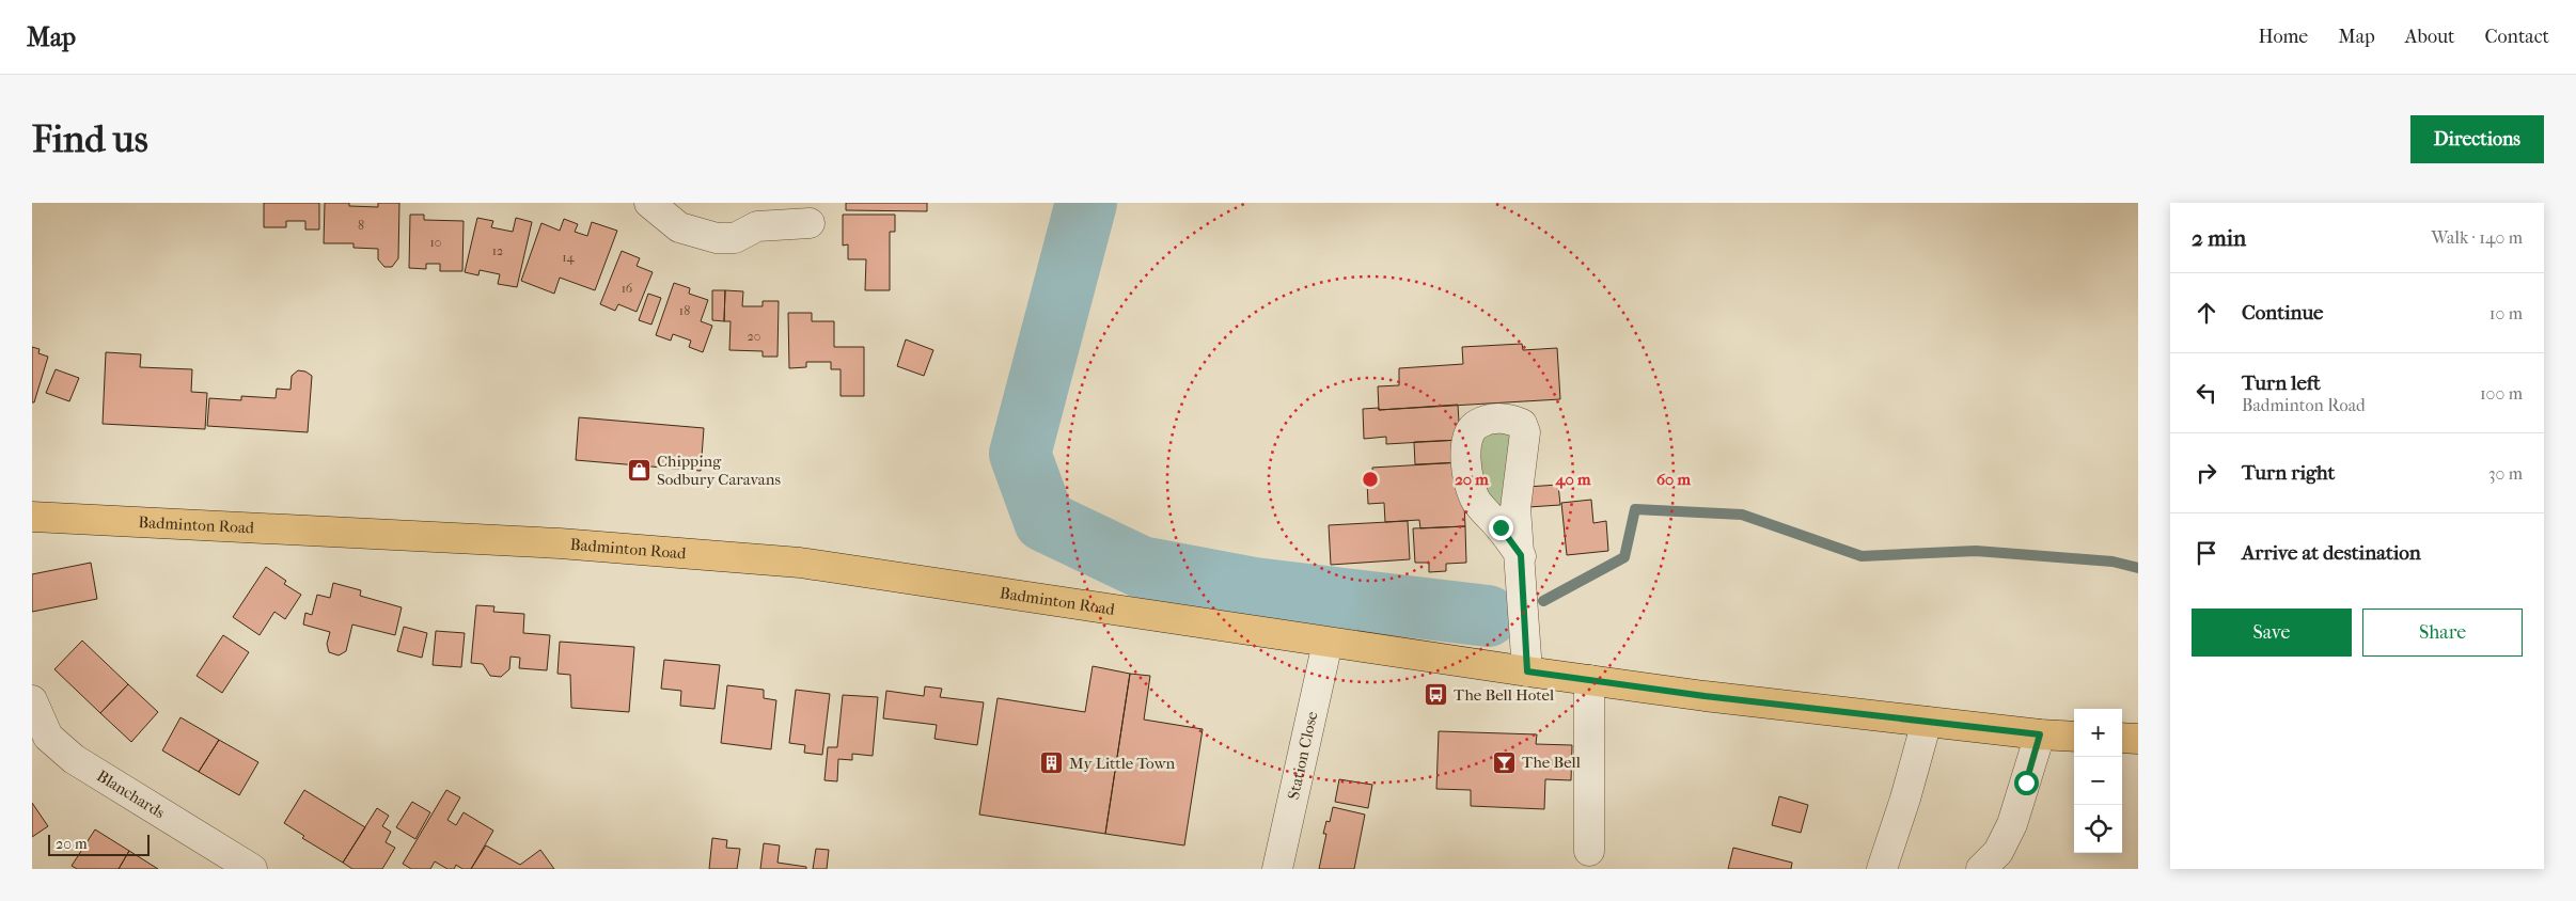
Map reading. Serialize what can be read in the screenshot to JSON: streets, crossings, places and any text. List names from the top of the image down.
{
  "streets": {
    "main road": ["Badminton Road"],
    "street": ["Station Close", "Blanchards"]
  },
  "crossings": [
    ["Badminton Road", "Station Close"]
  ],
  "places": {
    "shop": ["Chipping Sodbury Caravans"],
    "bus stop": ["The Bell Hotel"],
    "bar": ["The Bell"],
    "building": ["My Little Town"]
  },
  "house_numbers": [
    "8",
    "10",
    "12",
    "14",
    "16",
    "18",
    "20"
  ],
  "scale_bar": "20 m",
  "page": {
    "header": "Map",
    "nav": [
      "Home",
      "Map",
      "About",
      "Contact"
    ],
    "buttons": [
      "Directions",
      ["Save", "Share"]
    ],
    "title": "Find us",
    "heading": ["2 min", "Walk · 140 m"],
    "list": [
      ["Continue", "10 m"],
      ["Turn left", "Badminton Road", "100 m"],
      ["Turn right", "30 m"],
      "Arrive at destination"
    ],
    "map_buttons": ["+", "−"],
    "scale": "20 m"
  },
  "rings": ["20 m", "40 m", "60 m"]
}
